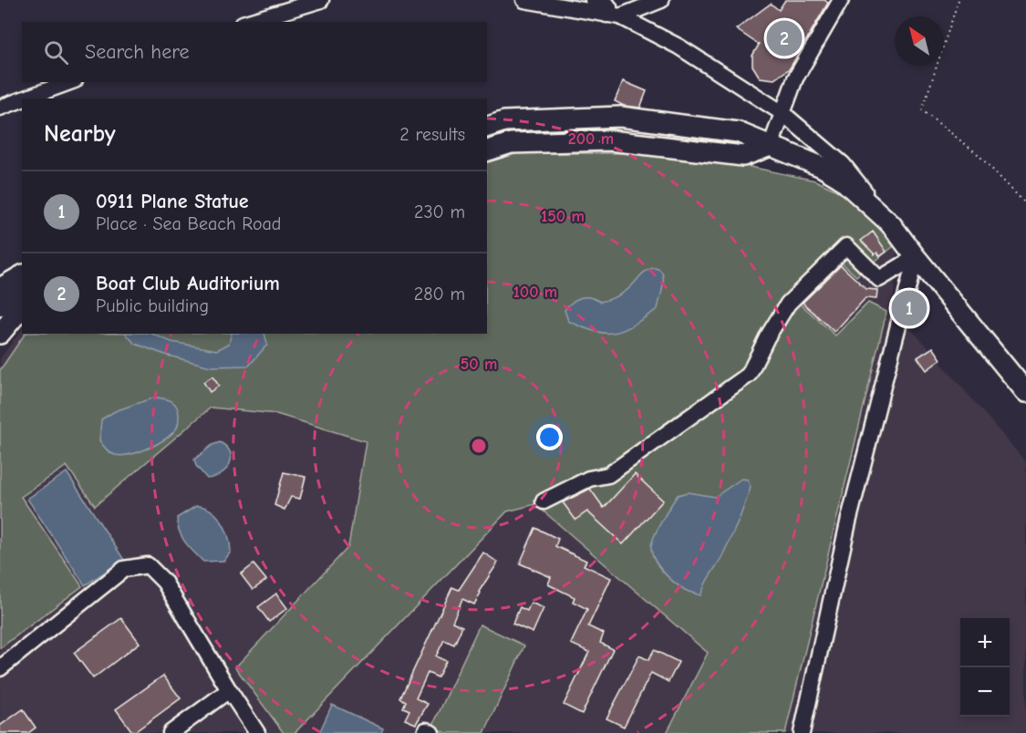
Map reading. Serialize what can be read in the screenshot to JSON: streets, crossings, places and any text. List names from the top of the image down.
{
  "north": "top left",
  "page": {
    "pins": ["2", "1"],
    "search": "Search here",
    "heading": ["Nearby", "2 results"],
    "list": [
      {
        "mark": "1",
        "name": "0911 Plane Statue",
        "note": "Place · Sea Beach Road",
        "value": "230 m"
      },
      {
        "mark": "2",
        "name": "Boat Club Auditorium",
        "note": "Public building",
        "value": "280 m"
      }
    ],
    "map_buttons": ["+", "−"]
  },
  "rings": [
    "200 m",
    "150 m",
    "100 m",
    "50 m"
  ]
}
